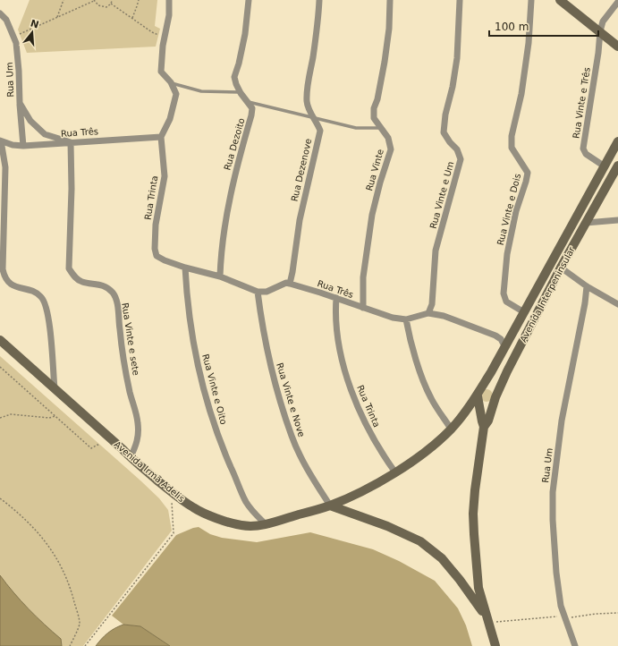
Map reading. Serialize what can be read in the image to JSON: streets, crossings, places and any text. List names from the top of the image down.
{
  "streets": {
    "street": [
      "Rua Um",
      "Rua Vinte e Três",
      "Rua Três",
      "Rua Dezoito",
      "Rua Dezenove",
      "Rua Vinte",
      "Rua Vinte e Um",
      "Rua Trinta",
      "Rua Vinte e Dois",
      "Avenida Interpeninsular",
      "Rua Vinte e sete",
      "Rua Vinte e Oito",
      "Rua Vinte e Nove",
      "Avenida Irmã Adelis"
    ]
  },
  "crossings": [
    ["Rua Um", "Rua Três"],
    ["Rua Um", "Rua Vinte e sete"],
    ["Rua Vinte e Três", "Avenida Interpeninsular"],
    ["Rua Três", "Rua Dezenove"],
    ["Rua Três", "Rua Vinte"],
    ["Rua Três", "Rua Vinte e Um"],
    ["Rua Três", "Rua Trinta"],
    ["Rua Três", "Avenida Interpeninsular"],
    ["Rua Três", "Rua Vinte e sete"],
    ["Rua Trinta", "Rua Vinte e Oito"],
    ["Rua Trinta", "Avenida Irmã Adelis"],
    ["Rua Vinte e Dois", "Avenida Interpeninsular"],
    ["Avenida Interpeninsular", "Avenida Irmã Adelis"],
    ["Rua Vinte e sete", "Avenida Irmã Adelis"],
    ["Rua Vinte e Oito", "Avenida Irmã Adelis"],
    ["Rua Vinte e Nove", "Avenida Irmã Adelis"]
  ],
  "scale_bar": "100 m",
  "north": "top"
}
